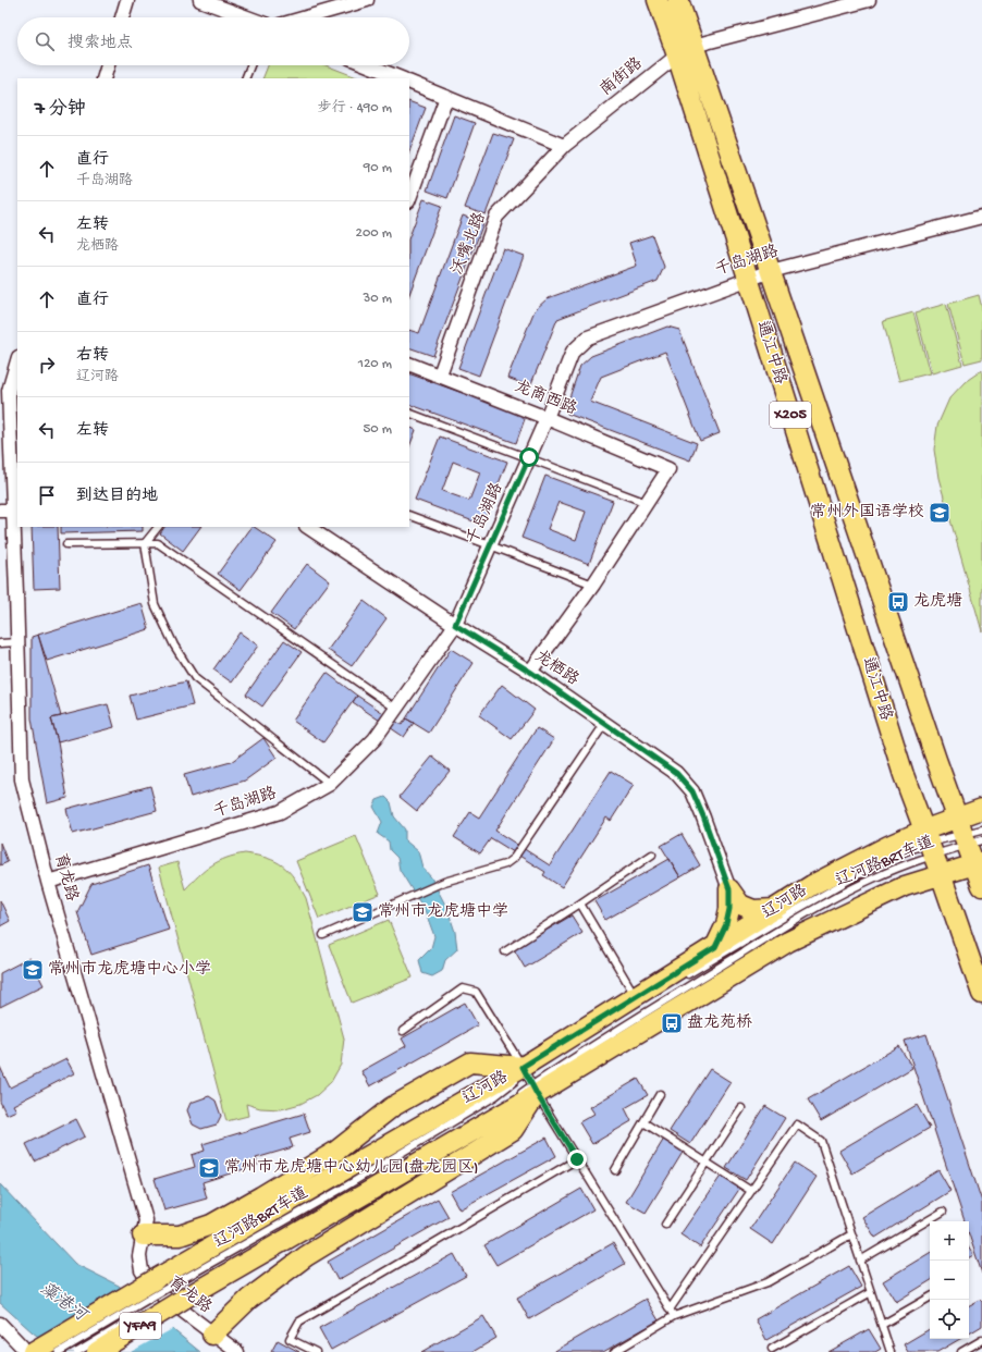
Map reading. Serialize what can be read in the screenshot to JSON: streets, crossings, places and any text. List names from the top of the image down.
{
  "streets": {
    "main road": [
      "通江中路",
      "X205",
      "辽河路",
      "YFA9"
    ],
    "street": [
      "南街路",
      "沃嘴北路",
      "千岛湖路",
      "龙商西路",
      "龙栖路",
      "育龙路"
    ],
    "lane": ["辽河路BRT车道"]
  },
  "crossings": [
    ["南街路", "沃嘴北路"],
    ["南街路", "通江中路"],
    ["沃嘴北路", "龙商西路"],
    ["千岛湖路", "通江中路"],
    ["千岛湖路", "龙商西路"],
    ["千岛湖路", "龙栖路"],
    ["千岛湖路", "育龙路"],
    ["通江中路", "辽河路BRT车道"],
    ["通江中路", "辽河路"],
    ["通江中路", "YFA9"],
    ["辽河路BRT车道", "辽河路"],
    ["辽河路BRT车道", "YFA9"],
    ["辽河路", "YFA9"]
  ],
  "water": ["藻港河"],
  "places": {
    "school or university": [
      "常州外国语学校",
      "常州市龙虎塘中学",
      "常州市龙虎塘中心小学",
      "常州市龙虎塘中心幼儿园(盘龙园区)"
    ],
    "bus stop": ["龙虎塘", "盘龙苑桥"]
  },
  "page": {
    "search": "搜索地点",
    "heading": ["7 分钟", "步行 · 490 m"],
    "list": [
      ["直行", "千岛湖路", "90 m"],
      ["左转", "龙栖路", "200 m"],
      ["直行", "30 m"],
      ["右转", "辽河路", "120 m"],
      ["左转", "50 m"],
      "到达目的地"
    ],
    "map_buttons": ["+", "−"]
  }
}
